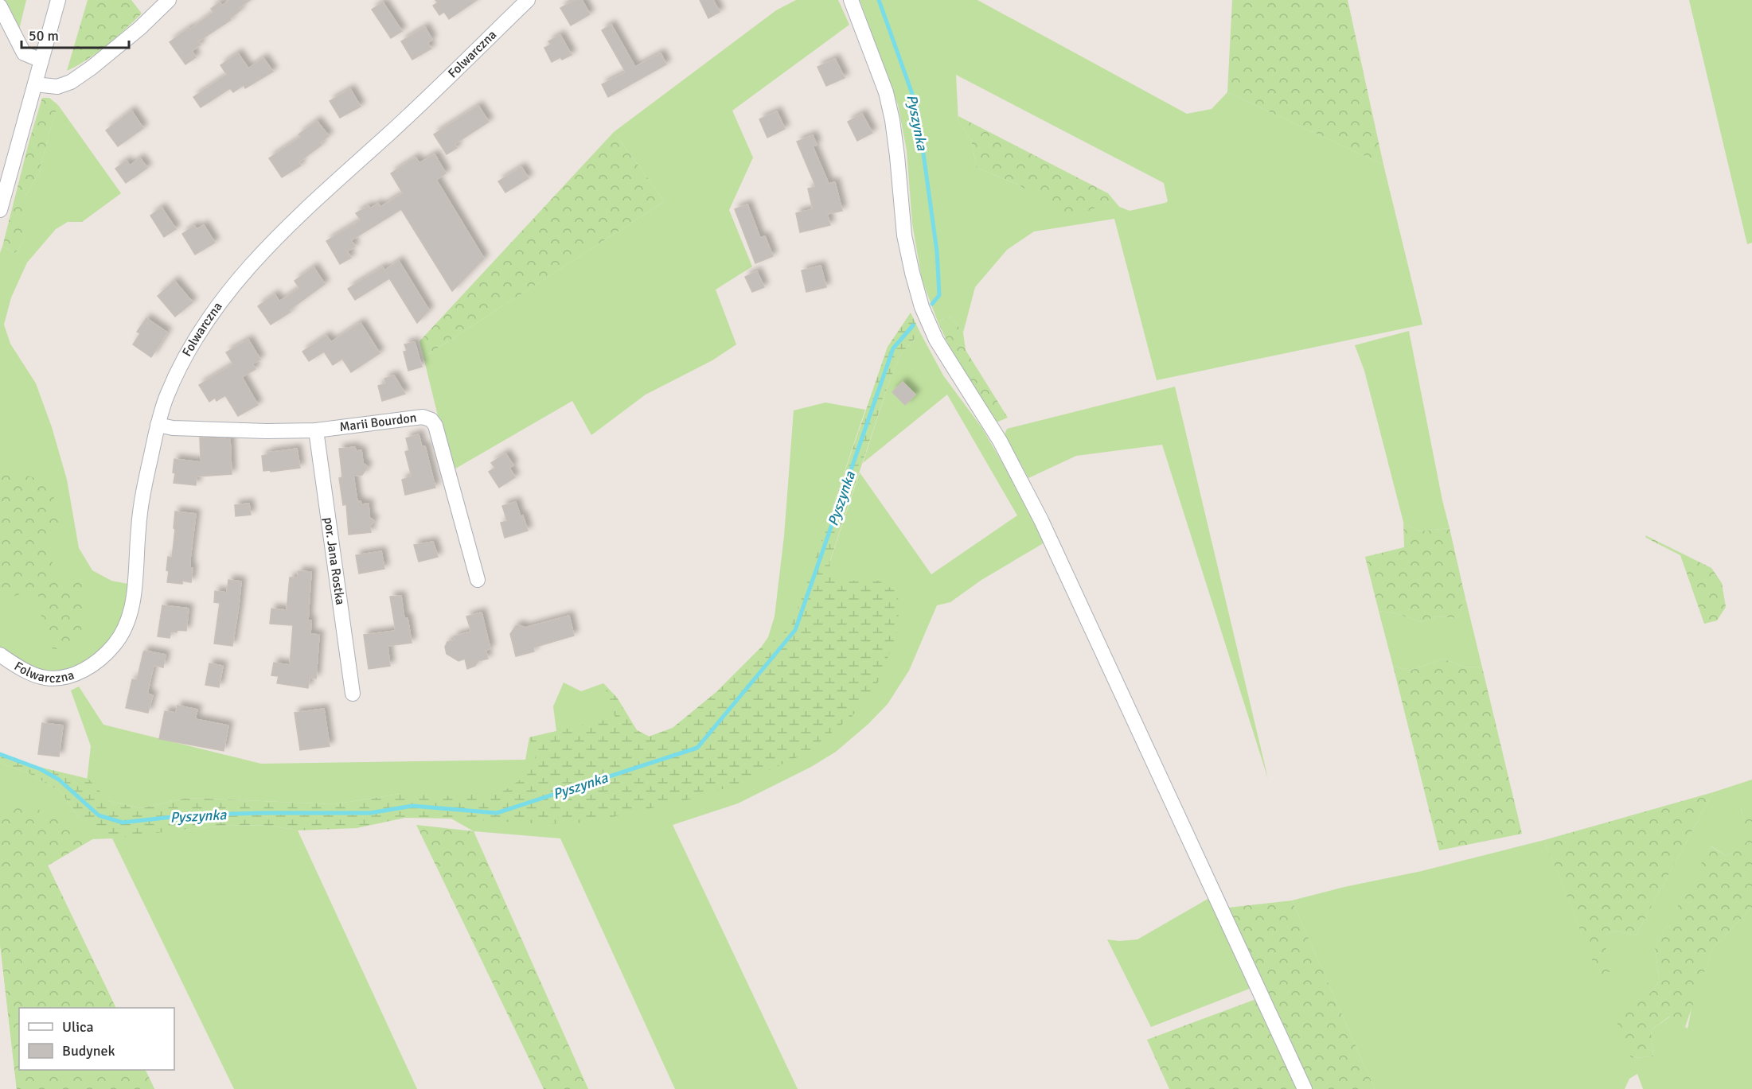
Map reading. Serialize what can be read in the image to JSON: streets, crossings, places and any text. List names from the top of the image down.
{
  "streets": {
    "street": ["Folwarczna", "Marii Bourdon", "por. Jana Rostka"]
  },
  "crossings": [
    ["Folwarczna", "Marii Bourdon"],
    ["Marii Bourdon", "por. Jana Rostka"]
  ],
  "water": ["Pyszynka"],
  "legend": ["Ulica", "Budynek"],
  "scale_bar": "50 m"
}
